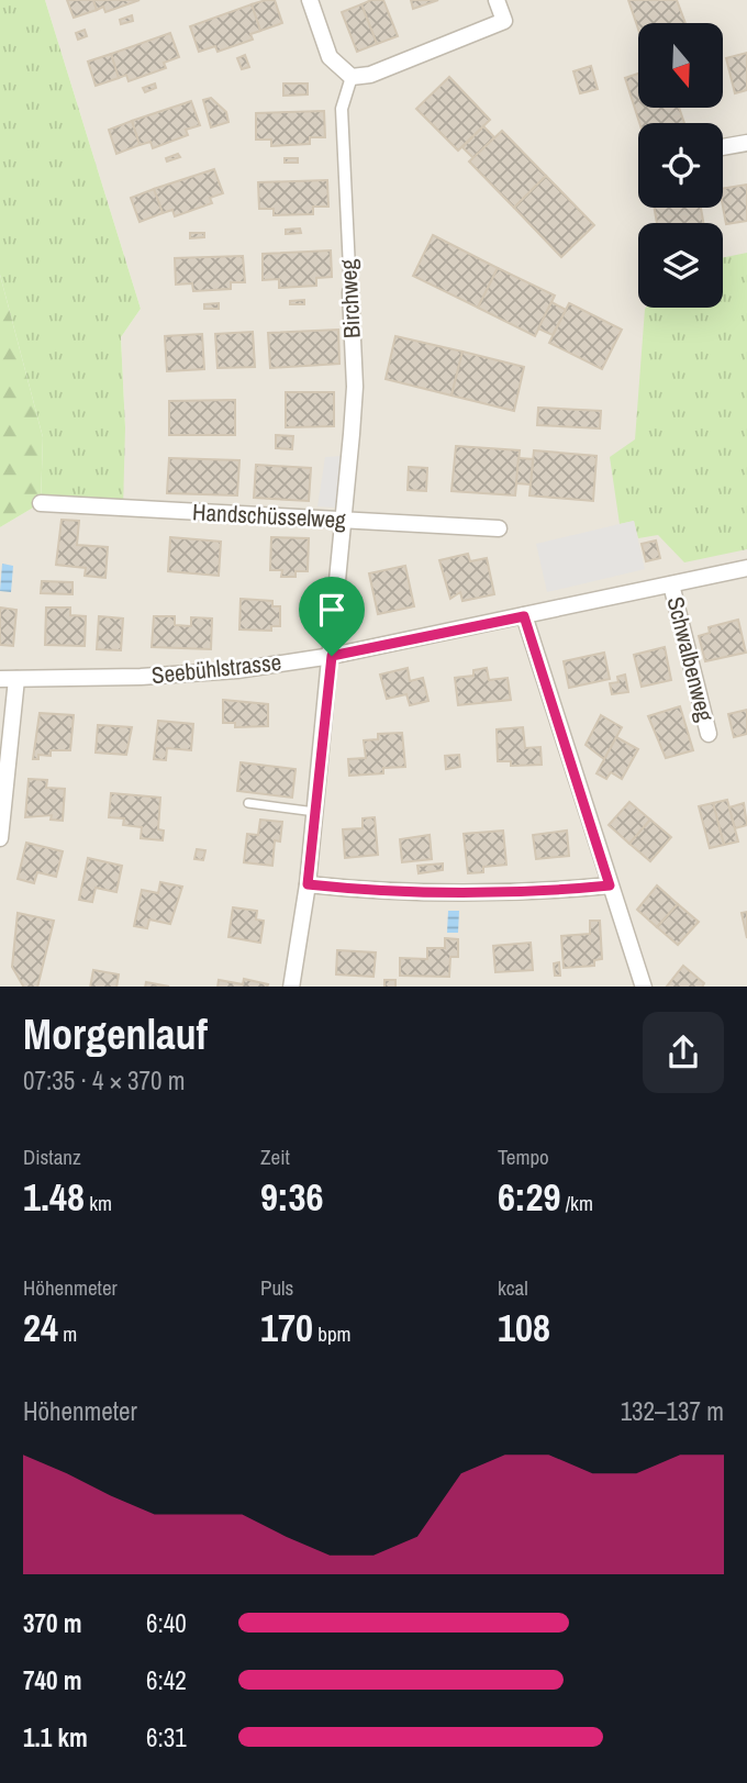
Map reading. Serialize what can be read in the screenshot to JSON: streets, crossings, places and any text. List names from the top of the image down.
{
  "streets": {
    "street": [
      "Birchweg",
      "Handschüsselweg",
      "Schwalbenweg",
      "Seebühlstrasse"
    ]
  },
  "crossings": [
    ["Birchweg", "Handschüsselweg"],
    ["Birchweg", "Seebühlstrasse"],
    ["Schwalbenweg", "Seebühlstrasse"]
  ],
  "north": "bottom",
  "page": {
    "heading": ["Morgenlauf", "07:35 · 4 × 370 m"],
    "stats": [
      ["Distanz", "1.48 km"],
      ["Zeit", "9:36"],
      ["Tempo", "6:29 /km"],
      ["Höhenmeter", "24 m"],
      ["Puls", "170 bpm"],
      ["kcal", "108"]
    ],
    "chart": ["Höhenmeter", "132–137 m"],
    "list": [
      {
        "name": "370 m",
        "note": "6:40"
      },
      {
        "name": "740 m",
        "note": "6:42"
      },
      {
        "name": "1.1 km",
        "note": "6:31"
      }
    ]
  }
}
